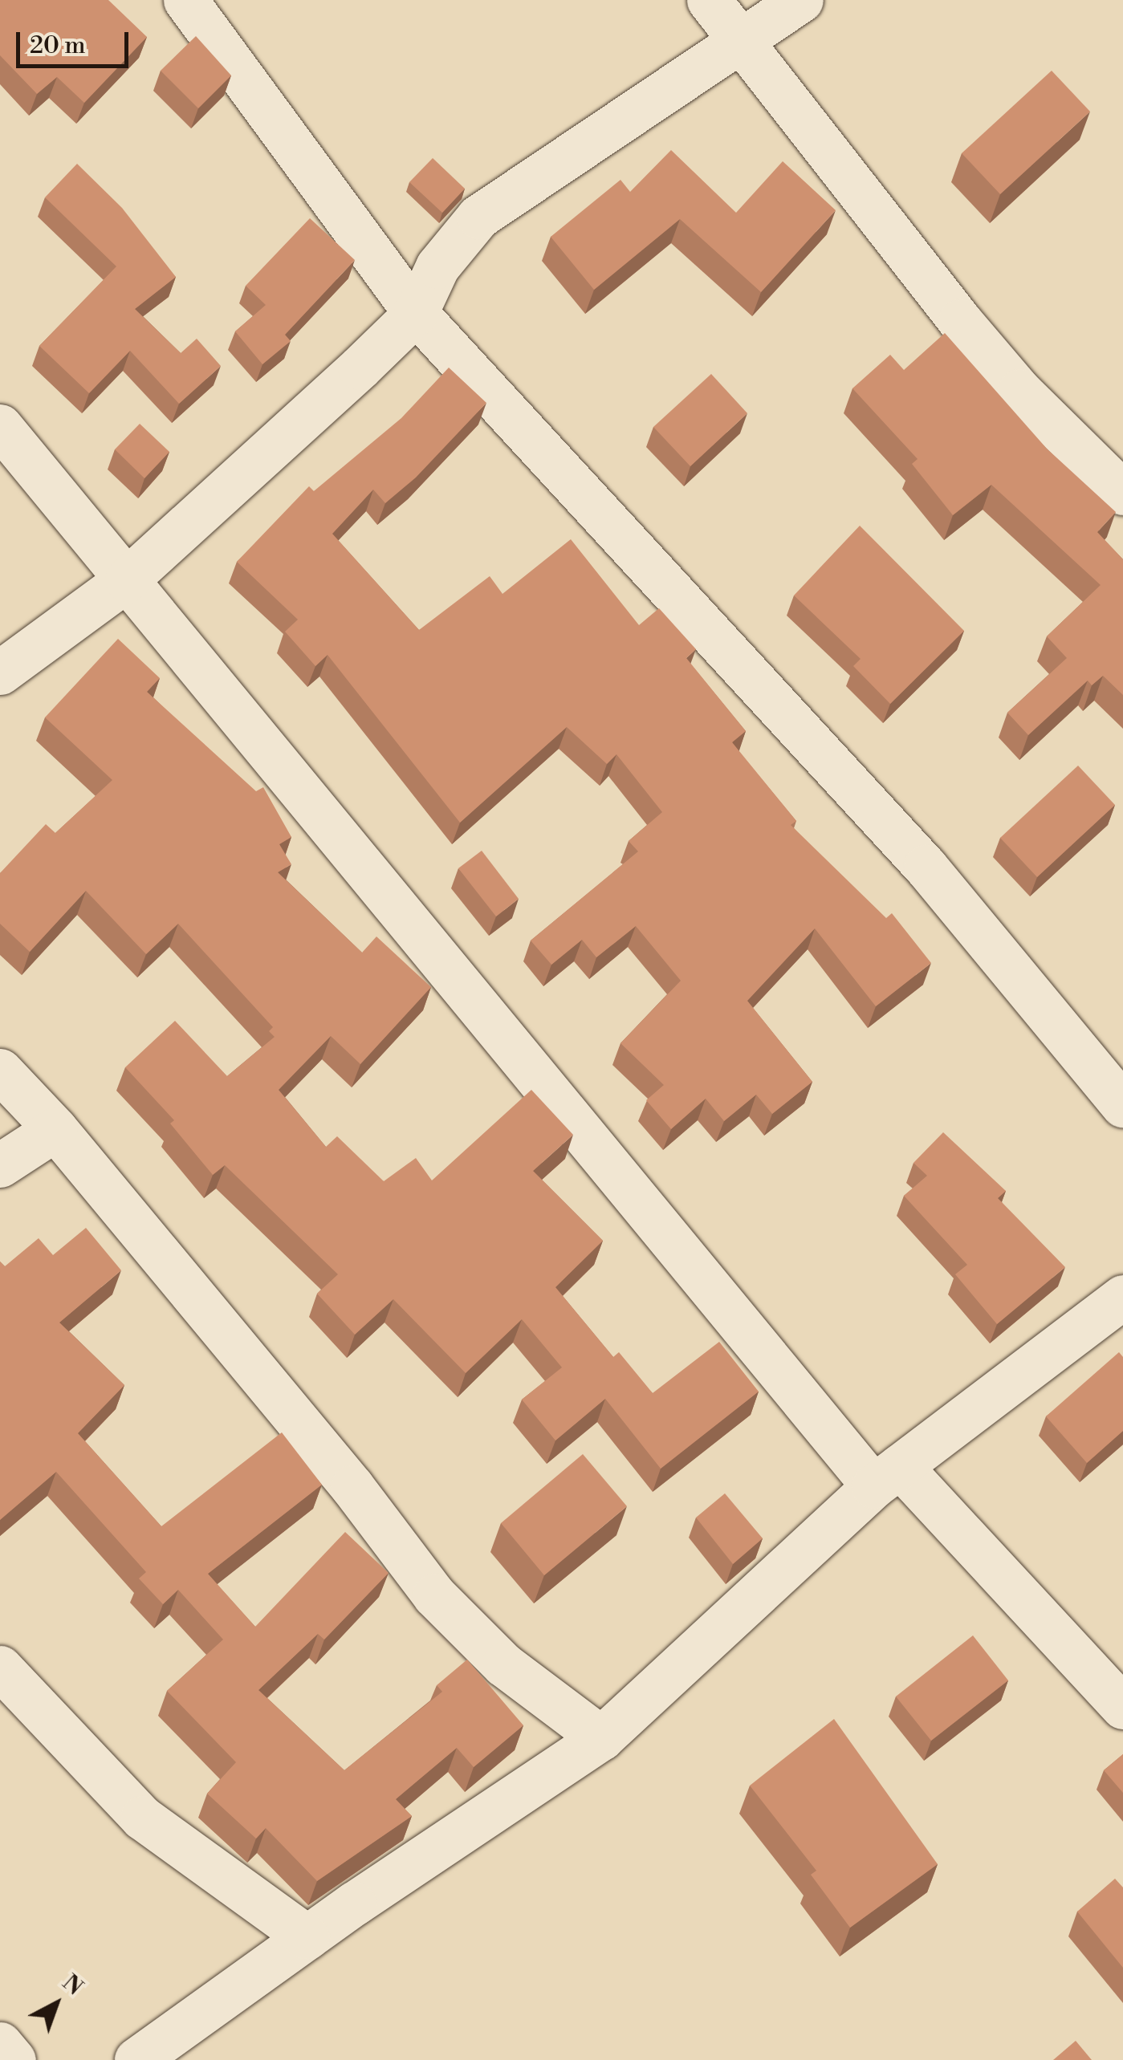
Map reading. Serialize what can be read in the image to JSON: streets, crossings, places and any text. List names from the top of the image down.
{
  "scale_bar": "20 m",
  "north": "top right"
}
